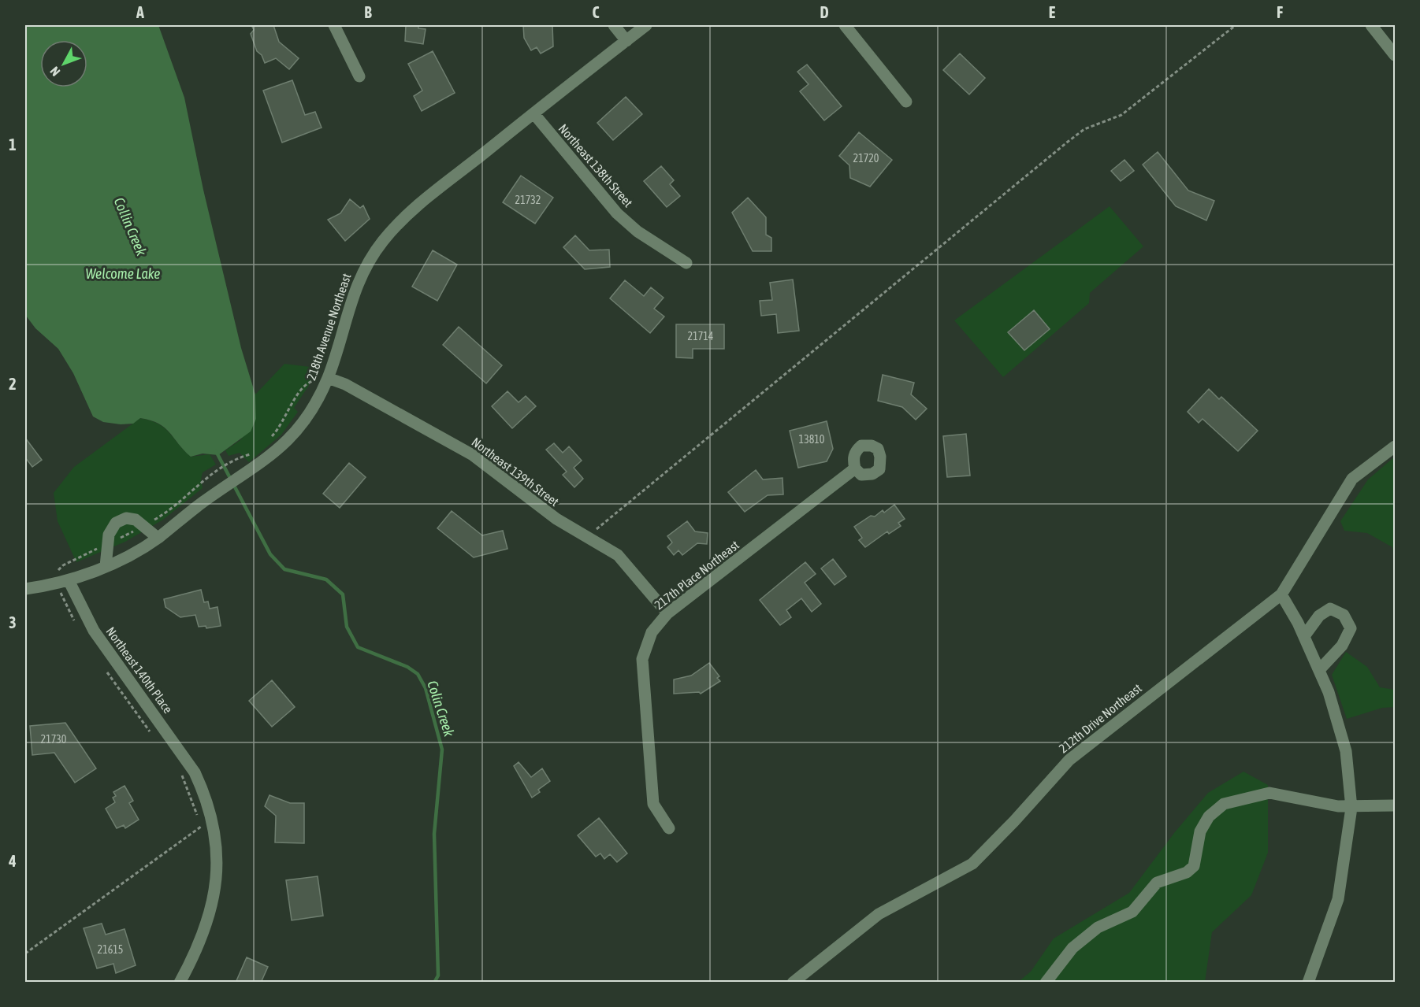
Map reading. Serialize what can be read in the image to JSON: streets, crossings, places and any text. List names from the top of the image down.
{
  "streets": {
    "street": [
      "Northeast 138th Street",
      "218th Avenue Northeast",
      "Northeast 139th Street",
      "217th Place Northeast",
      "Northeast 140th Place",
      "212th Drive Northeast"
    ]
  },
  "crossings": [
    ["Northeast 138th Street", "218th Avenue Northeast"],
    ["218th Avenue Northeast", "Northeast 139th Street"],
    ["218th Avenue Northeast", "Northeast 140th Place"],
    ["Northeast 139th Street", "217th Place Northeast"]
  ],
  "water": ["Collin Creek", "Welcome Lake", "Colin Creek"],
  "house_numbers": [
    "21720",
    "21732",
    "21714",
    "13810",
    "21730",
    "21615"
  ],
  "north": "bottom left",
  "grid": {
    "columns": [
      "A",
      "B",
      "C",
      "D",
      "E",
      "F"
    ],
    "rows": [
      "1",
      "2",
      "3",
      "4"
    ]
  }
}
